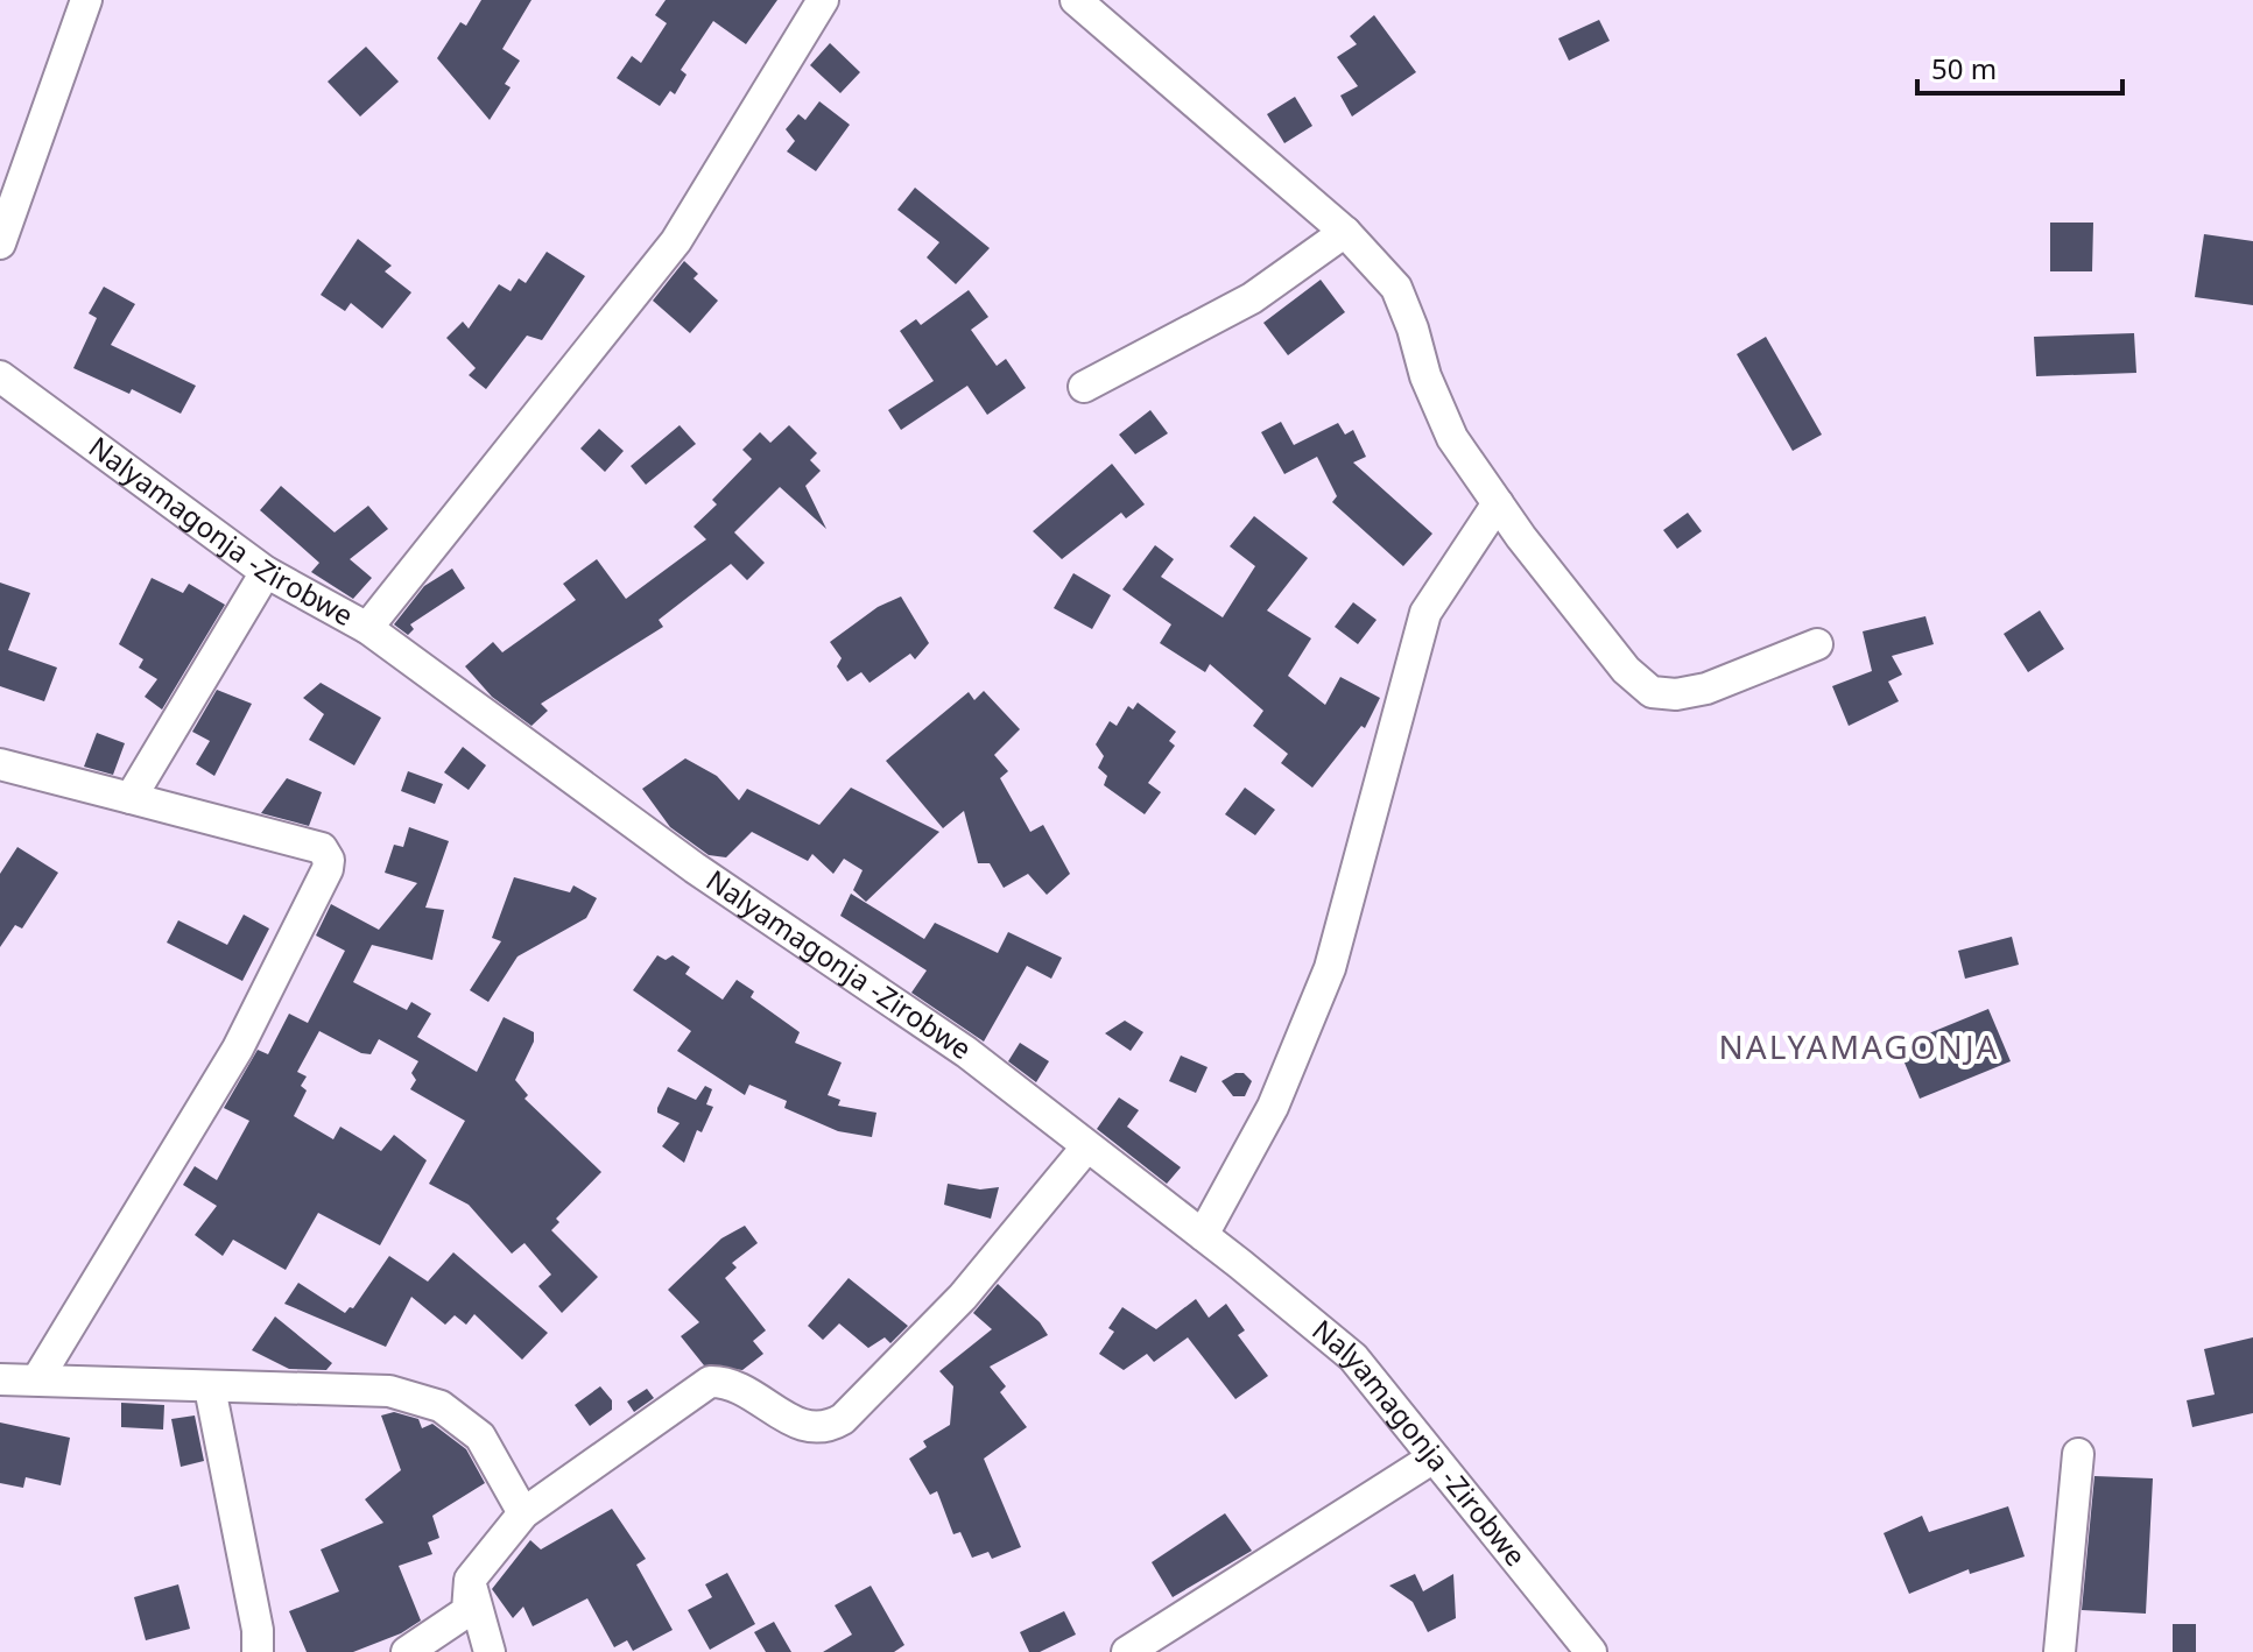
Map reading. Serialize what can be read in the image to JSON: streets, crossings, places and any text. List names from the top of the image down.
{
  "streets": {
    "street": ["Nalyamagonja -Zirobwe"]
  },
  "districts": ["NALYAMAGONJA"],
  "scale_bar": "50 m"
}
